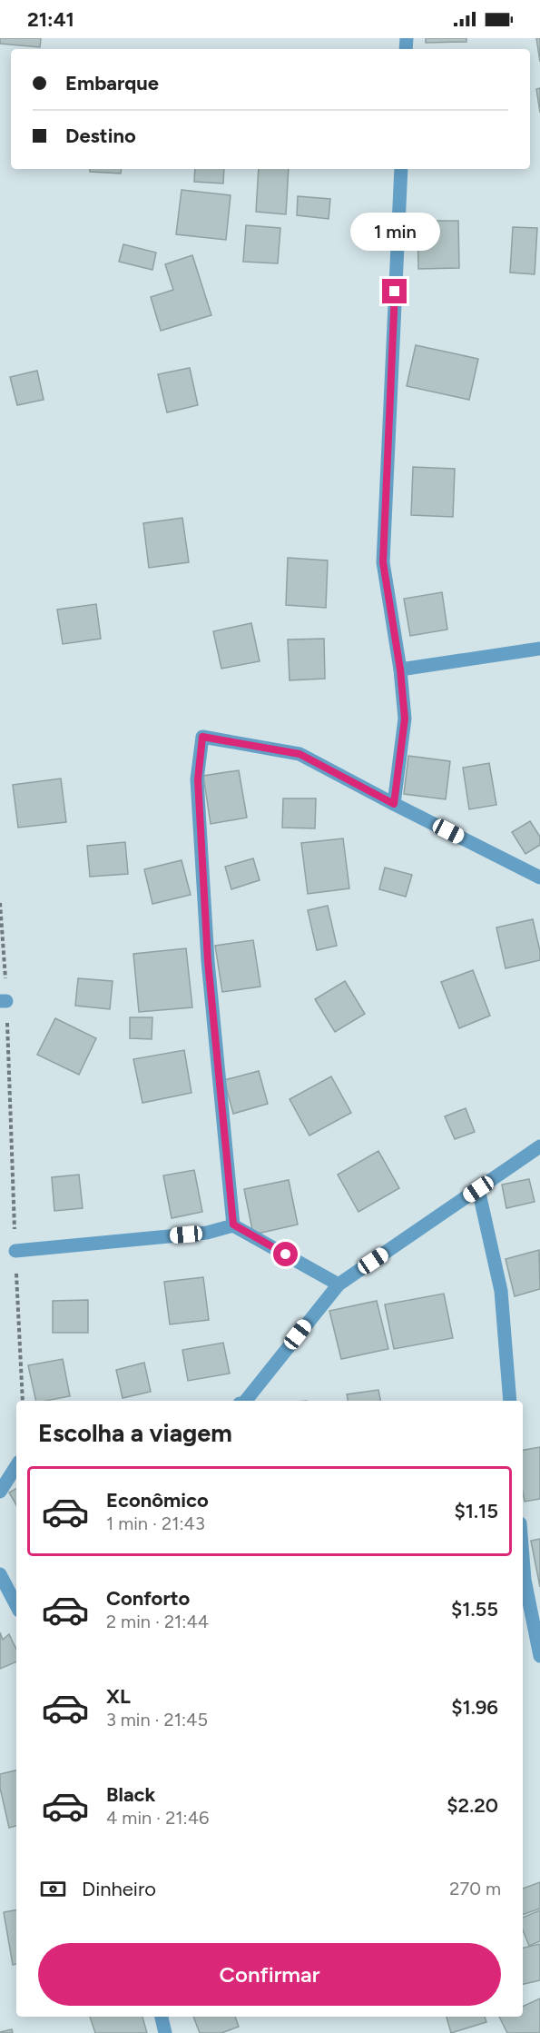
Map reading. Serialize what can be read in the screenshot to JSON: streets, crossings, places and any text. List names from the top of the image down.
{
  "page": {
    "status": "21:41",
    "banner": ["Embarque", "Destino"],
    "bubble": "1 min",
    "heading": "Escolha a viagem",
    "list": [
      {
        "name": "Econômico",
        "note": "1 min · 21:43",
        "value": "$1.15"
      },
      {
        "name": "Conforto",
        "note": "2 min · 21:44",
        "value": "$1.55"
      },
      {
        "name": "XL",
        "note": "3 min · 21:45",
        "value": "$1.96"
      },
      {
        "name": "Black",
        "note": "4 min · 21:46",
        "value": "$2.20"
      }
    ],
    "pay": ["Dinheiro", "270 m"],
    "buttons": "Confirmar"
  }
}
